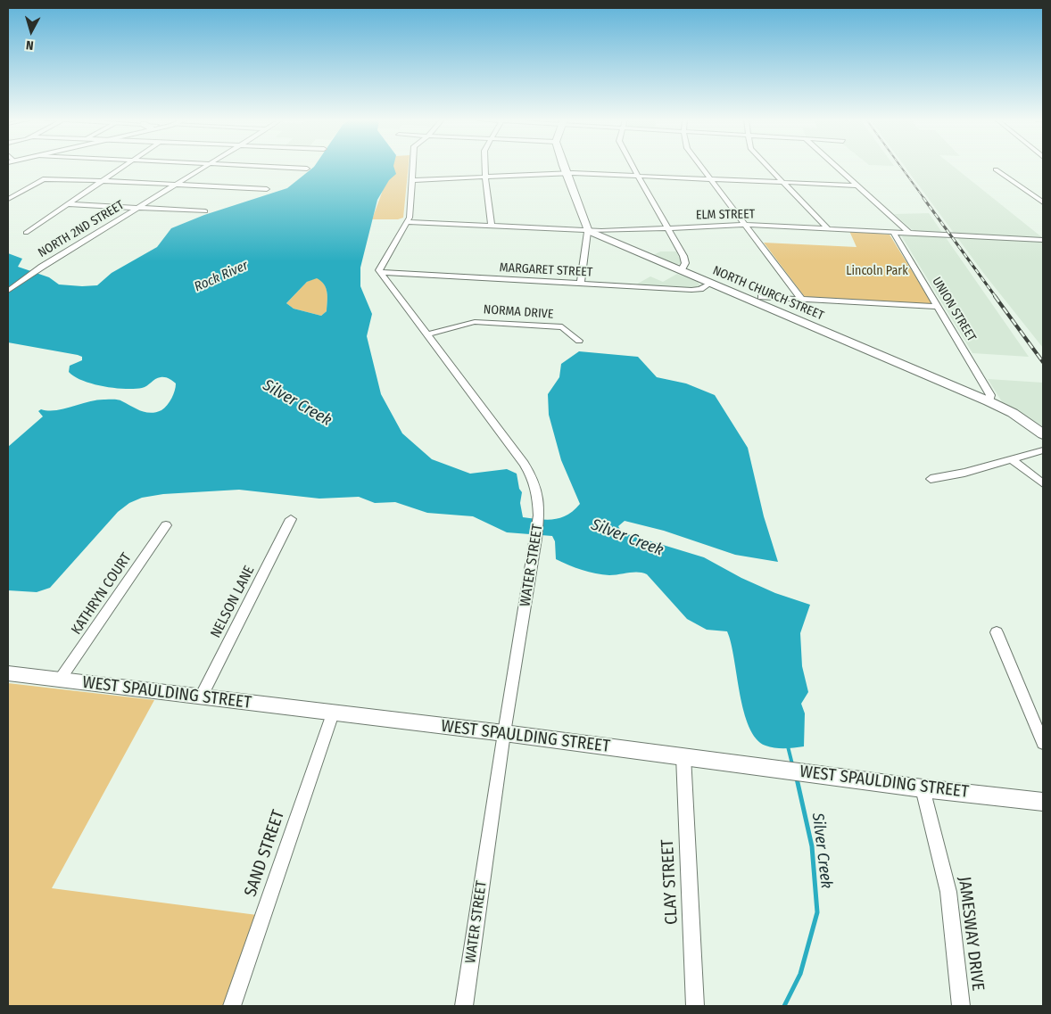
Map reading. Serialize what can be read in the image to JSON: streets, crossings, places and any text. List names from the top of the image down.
{
  "streets": {
    "main road": ["NORTH CHURCH STREET"],
    "street": [
      "ELM STREET",
      "NORTH 2ND STREET",
      "MARGARET STREET",
      "UNION STREET",
      "NORMA DRIVE",
      "WATER STREET",
      "KATHRYN COURT",
      "NELSON LANE",
      "WEST SPAULDING STREET",
      "SAND STREET",
      "CLAY STREET",
      "JAMESWAY DRIVE"
    ]
  },
  "crossings": [
    ["ELM STREET", "NORTH CHURCH STREET"],
    ["ELM STREET", "UNION STREET"],
    ["MARGARET STREET", "NORTH CHURCH STREET"],
    ["MARGARET STREET", "WATER STREET"],
    ["NORTH CHURCH STREET", "UNION STREET"],
    ["NORMA DRIVE", "WATER STREET"],
    ["WATER STREET", "WEST SPAULDING STREET"],
    ["KATHRYN COURT", "WEST SPAULDING STREET"],
    ["NELSON LANE", "WEST SPAULDING STREET"],
    ["WEST SPAULDING STREET", "SAND STREET"],
    ["WEST SPAULDING STREET", "CLAY STREET"],
    ["WEST SPAULDING STREET", "JAMESWAY DRIVE"]
  ],
  "water": ["Rock River", "Silver Creek"],
  "parks": ["Lincoln Park"],
  "north": "bottom"
}
